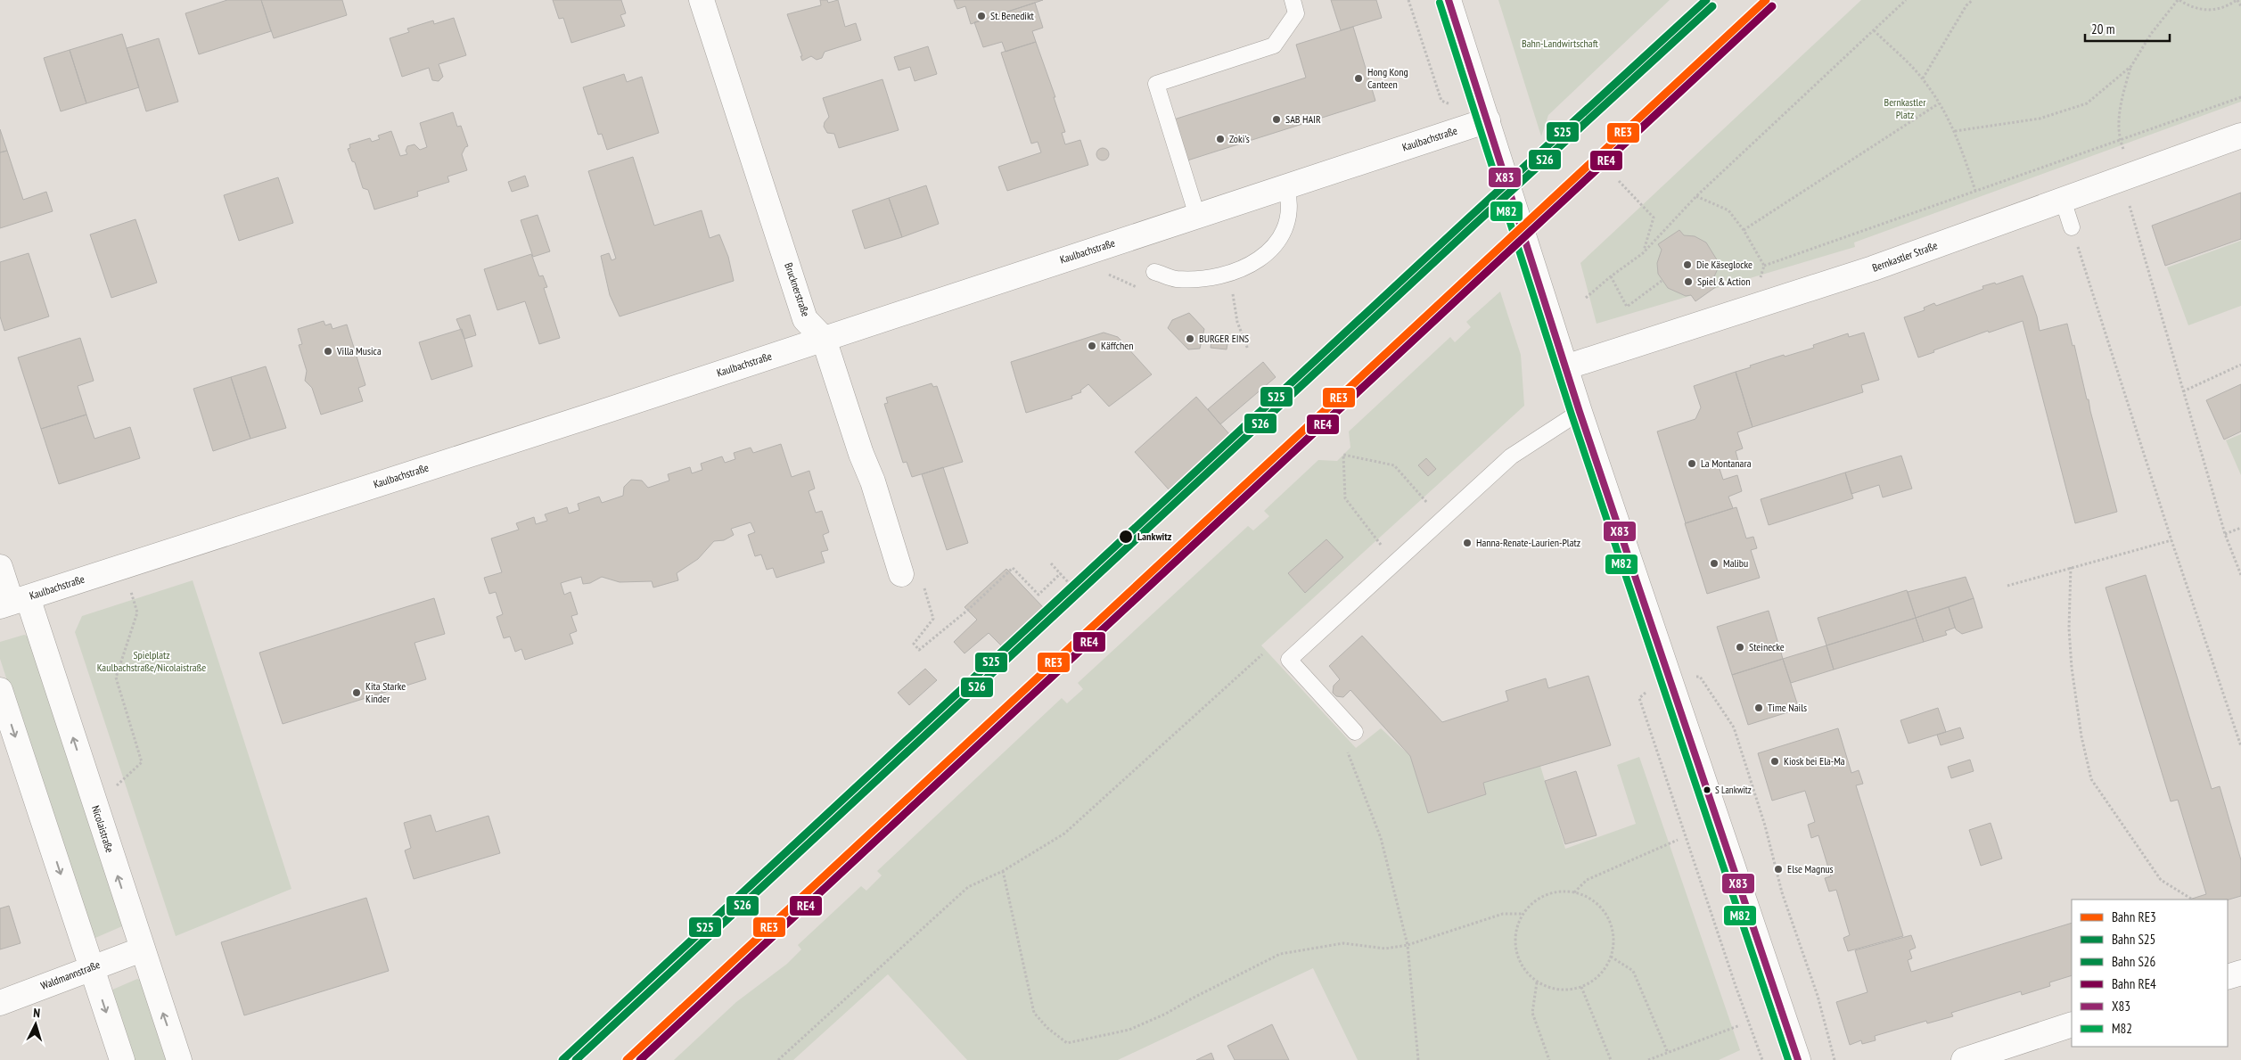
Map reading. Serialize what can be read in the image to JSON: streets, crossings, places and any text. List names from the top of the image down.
{
  "streets": {
    "street": [
      "Kaulbachstraße",
      "Bernkastler Straße",
      "Brucknerstraße",
      "Nicolaistraße",
      "Waldmannstraße"
    ]
  },
  "crossings": [
    ["Kaulbachstraße", "Brucknerstraße"],
    ["Kaulbachstraße", "Nicolaistraße"],
    ["Nicolaistraße", "Waldmannstraße"]
  ],
  "parks": ["Bahn-Landwirtschaft", "Bernkastler Platz", "Spielplatz Kaulbachstraße/Nicolaistraße"],
  "places": [
    "St. Benedikt",
    "Hong Kong Canteen",
    "SAB HAIR",
    "Zoki's",
    "Die Käseglocke",
    "Spiel & Action",
    "BURGER EINS",
    "Käffchen",
    "Villa Musica",
    "La Montanara",
    "Lankwitz",
    "Hanna-Renate-Laurien-Platz",
    "Malibu",
    "Steinecke",
    "Kita Starke Kinder",
    "Time Nails",
    "Kiosk bei Ela-Ma",
    "S Lankwitz",
    "Else Magnus"
  ],
  "lines": [
    "rail line RE3",
    "rail line S25",
    "transit line X83",
    "transit line M82",
    "rail line S26",
    "rail line RE4"
  ],
  "legend": [
    "Bahn RE3",
    "Bahn S25",
    "Bahn S26",
    "Bahn RE4",
    "X83",
    "M82"
  ],
  "scale_bar": "20 m",
  "north": "top"
}
